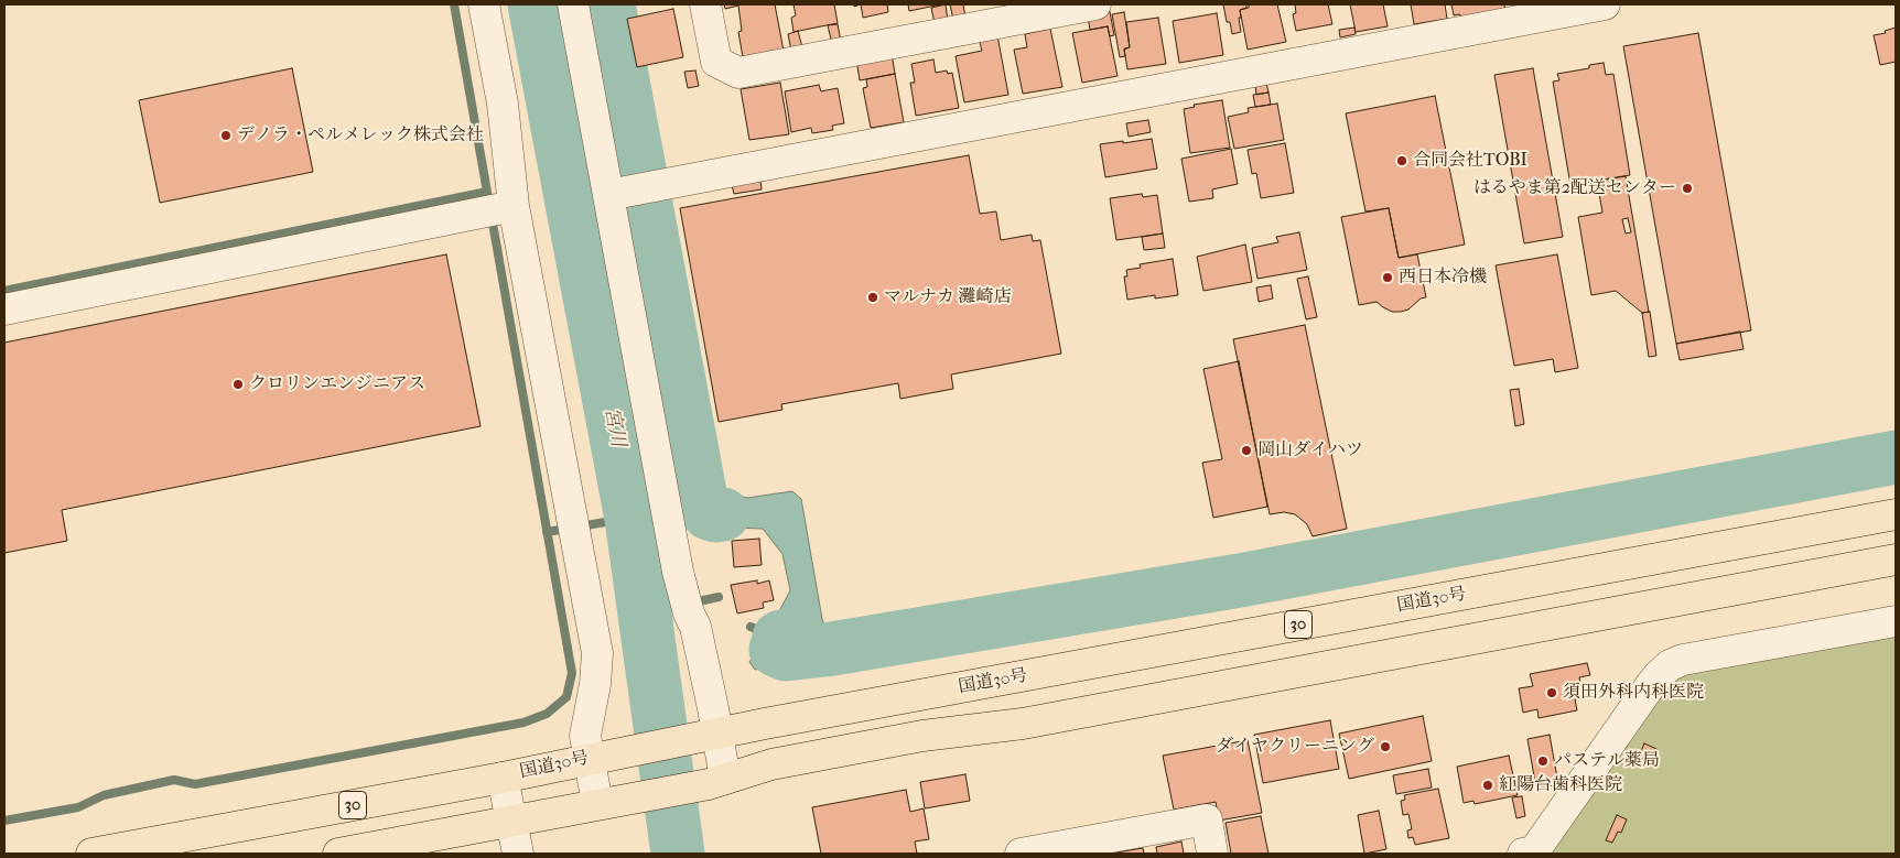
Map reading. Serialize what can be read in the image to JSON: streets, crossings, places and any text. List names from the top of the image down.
{
  "streets": {
    "highway": ["国道30号", "30"]
  },
  "water": ["宮川"],
  "places": [
    "デノラ・ペルメレック株式会社",
    "合同会社TOBI",
    "はるやま第2配送センター",
    "西日本冷機",
    "マルナカ 灘崎店",
    "クロリンエンジニアス",
    "岡山ダイハツ",
    "須田外科内科医院",
    "ダイヤクリーニング",
    "パステル薬局",
    "紅陽台歯科医院"
  ]
}
